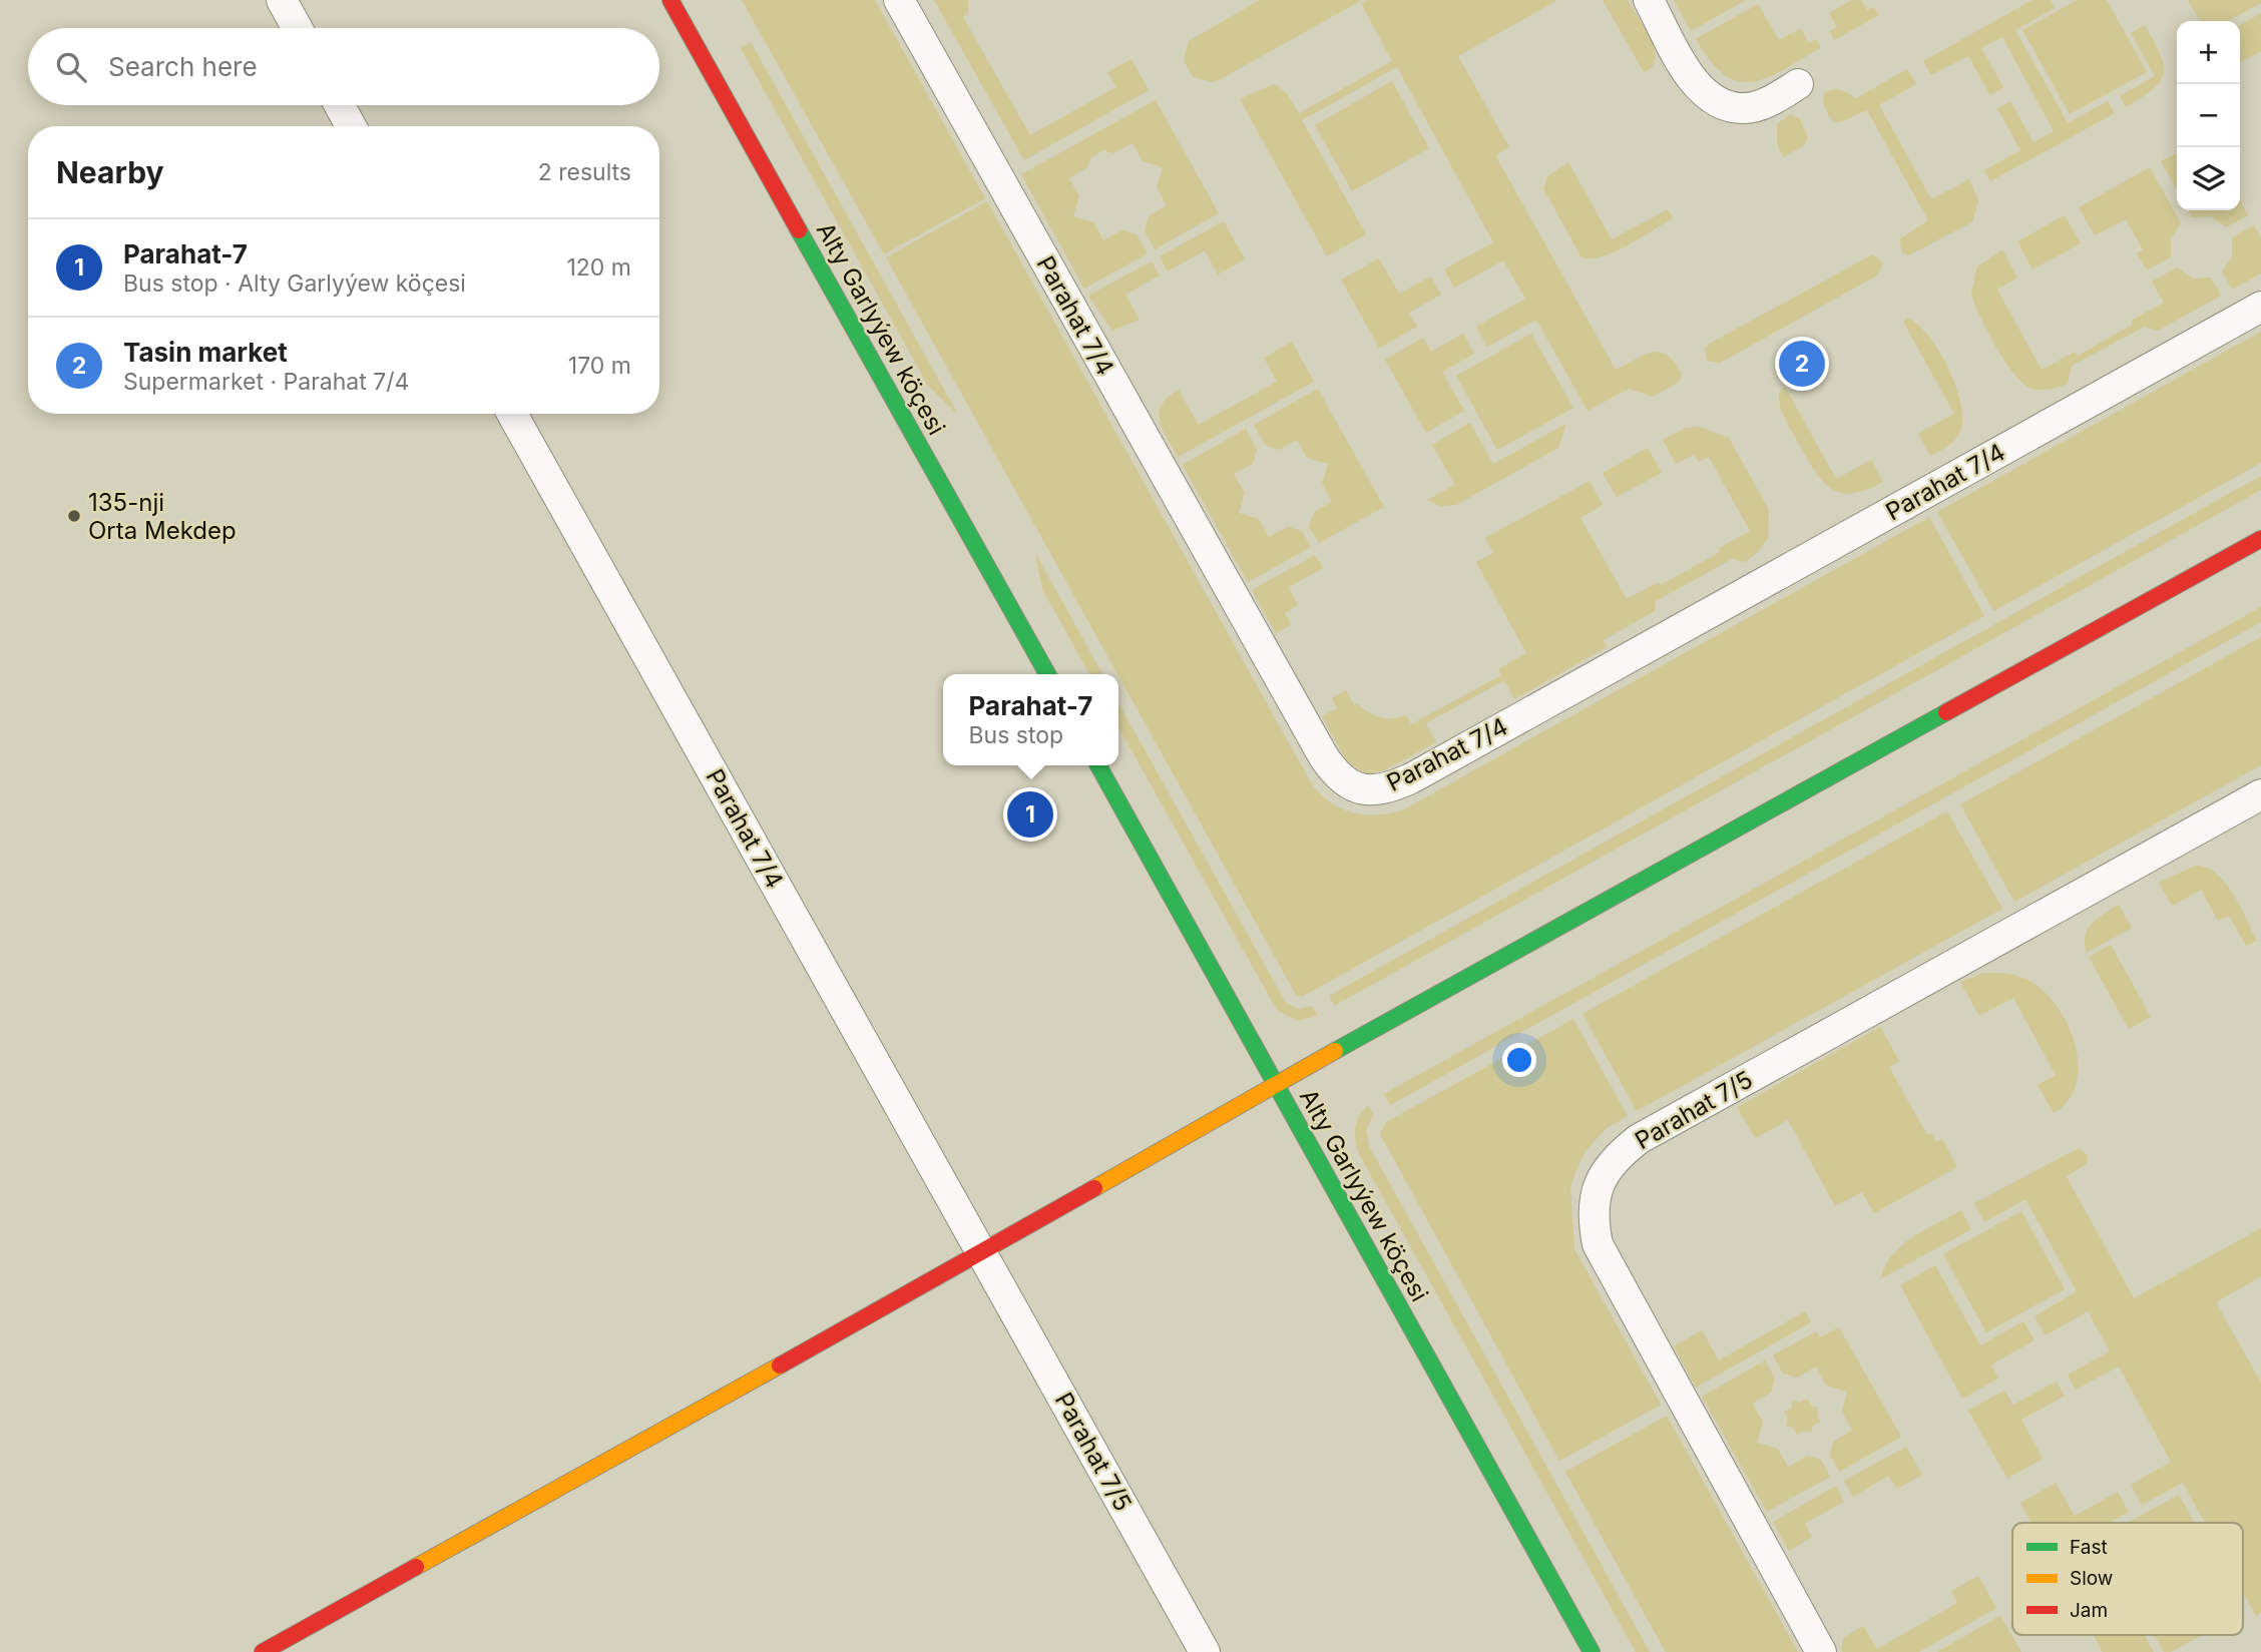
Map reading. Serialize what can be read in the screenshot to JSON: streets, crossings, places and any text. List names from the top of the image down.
{
  "streets": {
    "street": ["Parahat 7/4", "Alty Garlyýew köçesi", "Parahat 7/5"]
  },
  "crossings": [
    ["Parahat 7/4", "Parahat 7/5"]
  ],
  "places": ["135-nji Orta Mekdep"],
  "legend": ["Fast", "Slow", "Jam"],
  "page": {
    "map_buttons": ["+", "−"],
    "search": "Search here",
    "heading": ["Nearby", "2 results"],
    "list": [
      {
        "mark": "1",
        "name": "Parahat-7",
        "note": "Bus stop · Alty Garlyýew köçesi",
        "value": "120 m"
      },
      {
        "mark": "2",
        "name": "Tasin market",
        "note": "Supermarket · Parahat 7/4",
        "value": "170 m"
      }
    ],
    "pins": ["2", "1"],
    "popup": ["Parahat-7", "Bus stop"]
  }
}
